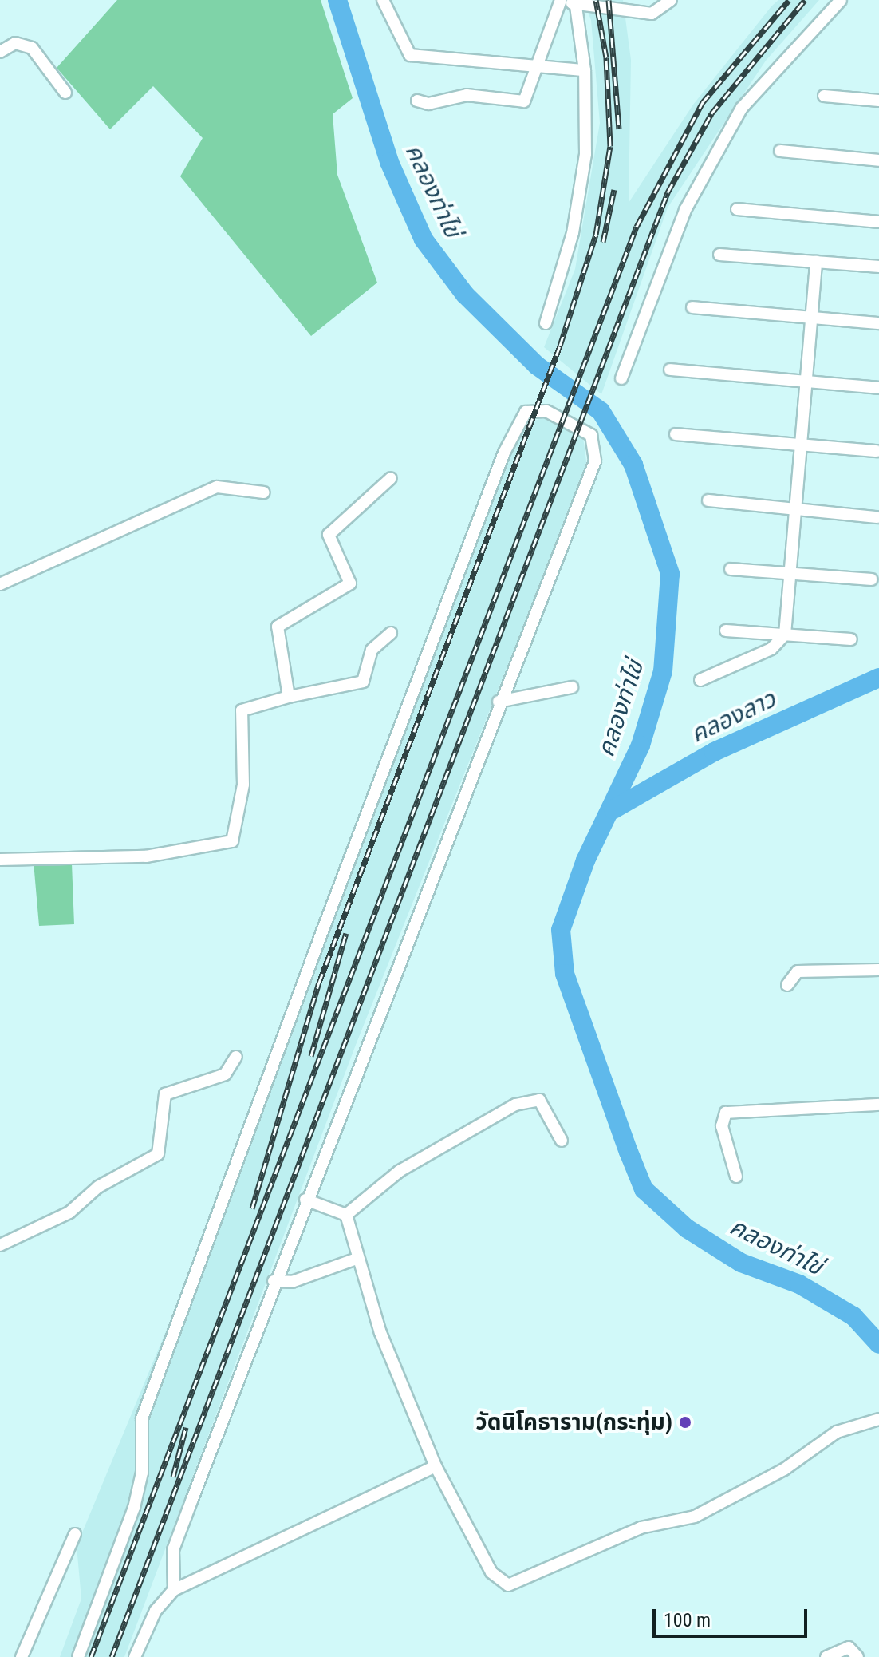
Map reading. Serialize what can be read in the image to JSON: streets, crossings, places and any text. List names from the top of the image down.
{
  "water": ["คลองท่าไข่", "คลองลาว"],
  "places": ["วัดนิโคธาราม(กระทุ่ม)"],
  "scale_bar": "100 m"
}
